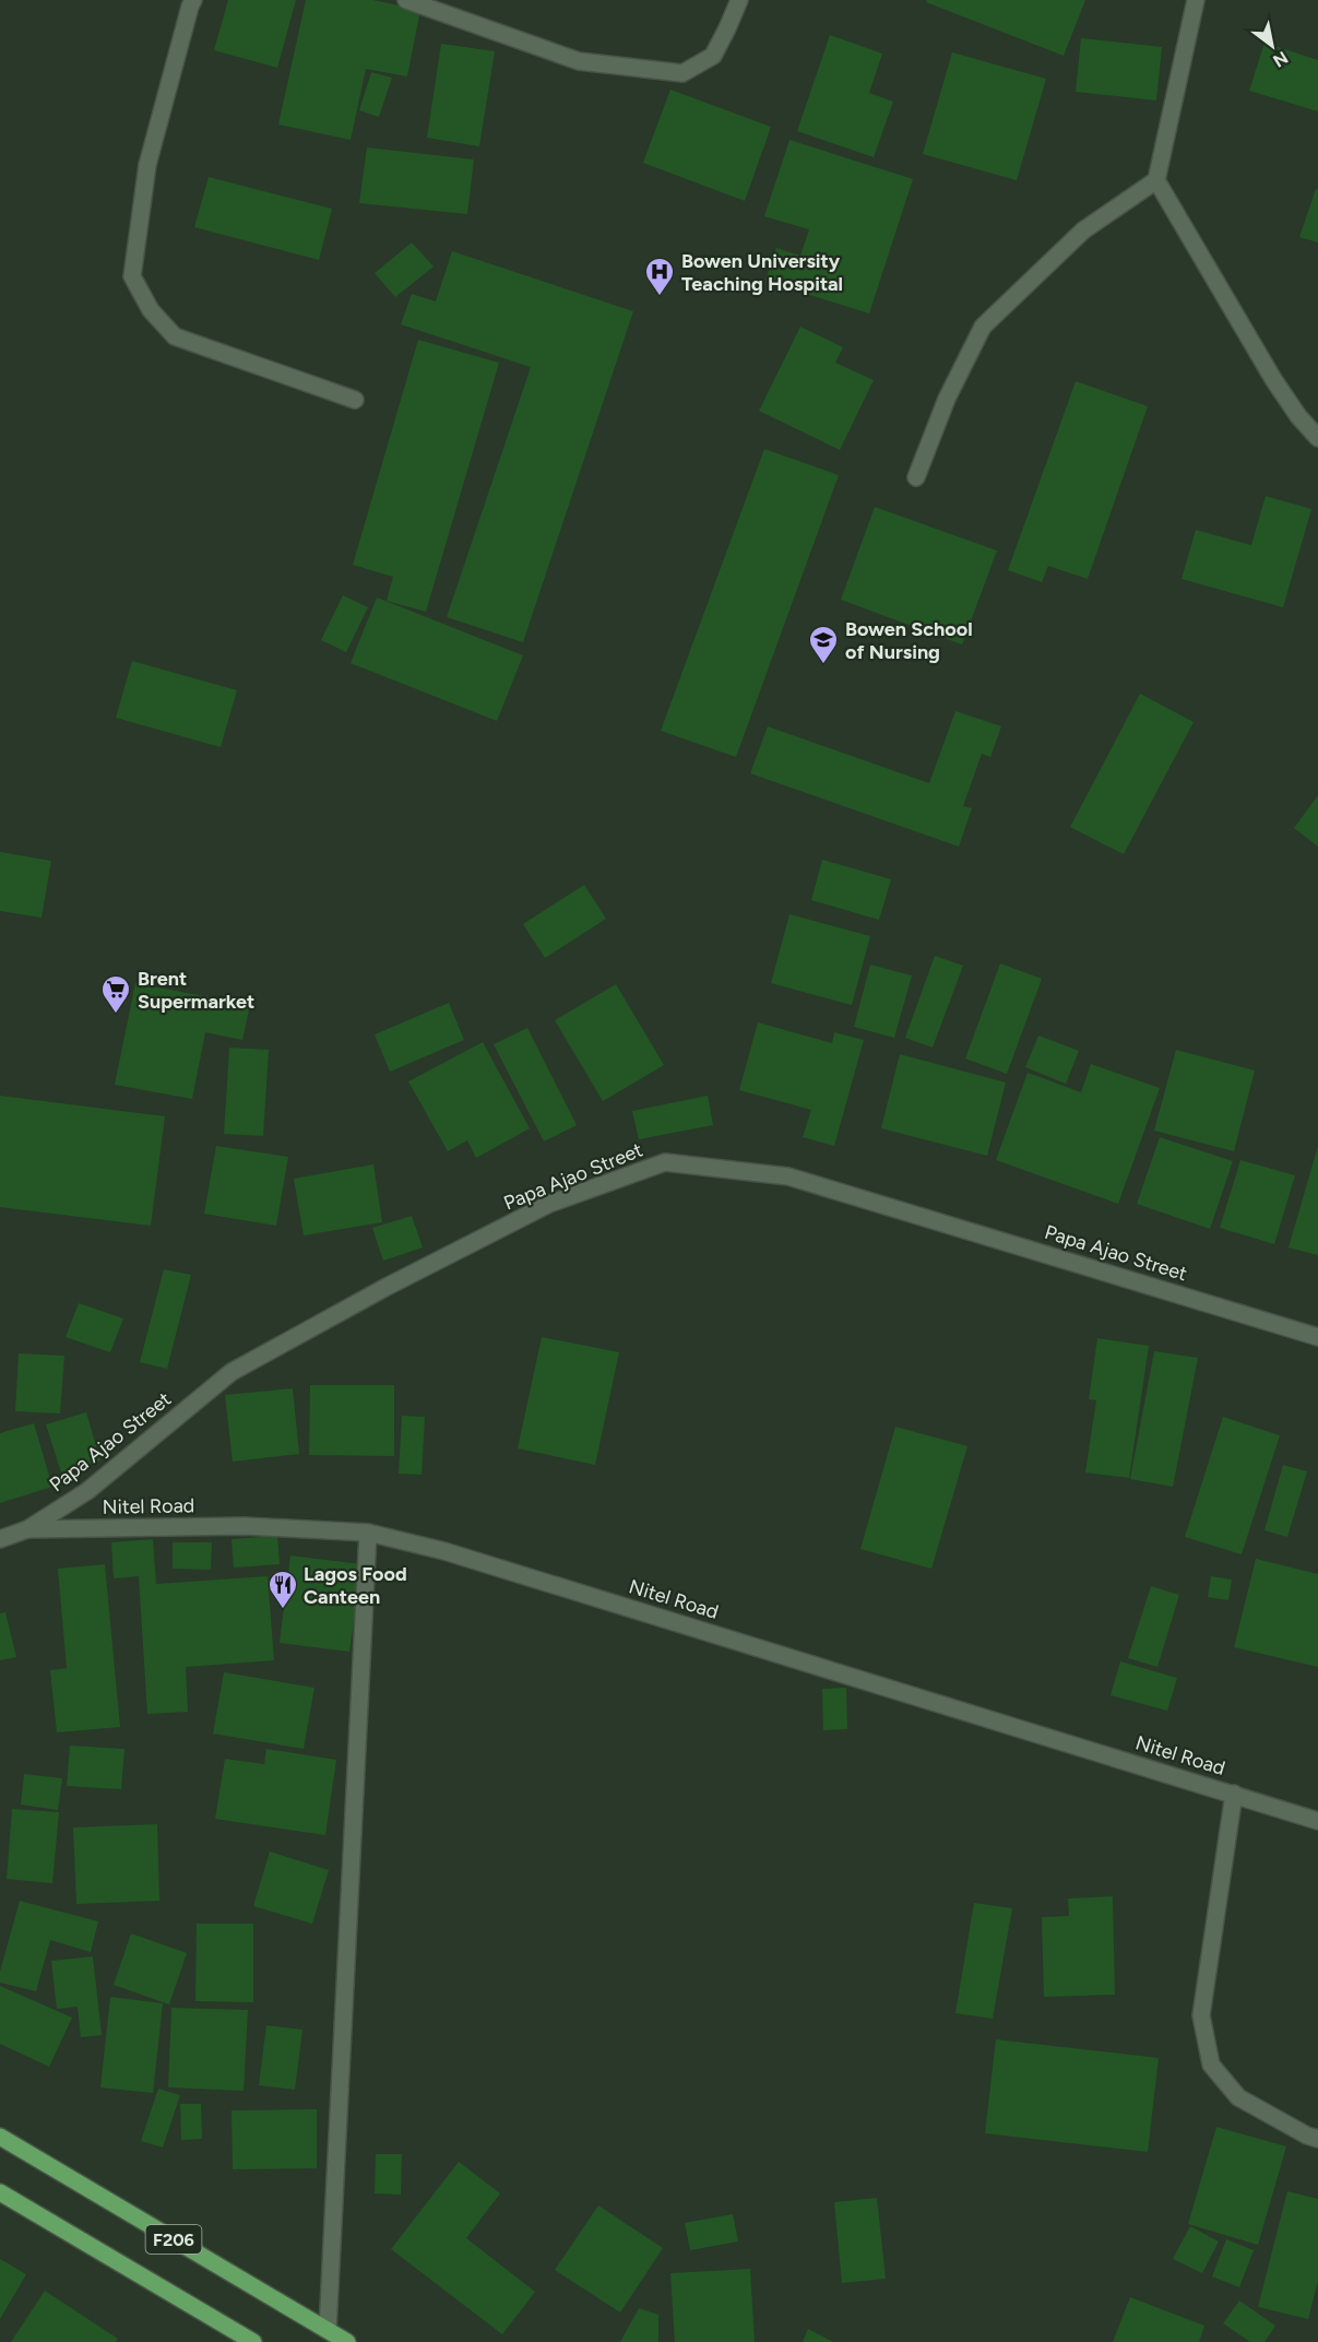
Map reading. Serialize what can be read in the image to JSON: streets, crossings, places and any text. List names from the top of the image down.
{
  "streets": {
    "main road": ["F206"],
    "street": ["Papa Ajao Street", "Nitel Road"]
  },
  "crossings": [
    ["Papa Ajao Street", "Nitel Road"]
  ],
  "places": {
    "hospital": ["Bowen University Teaching Hospital"],
    "school or university": ["Bowen School of Nursing"],
    "supermarket": ["Brent Supermarket"],
    "restaurant": ["Lagos Food Canteen"]
  },
  "north": "bottom right"
}
